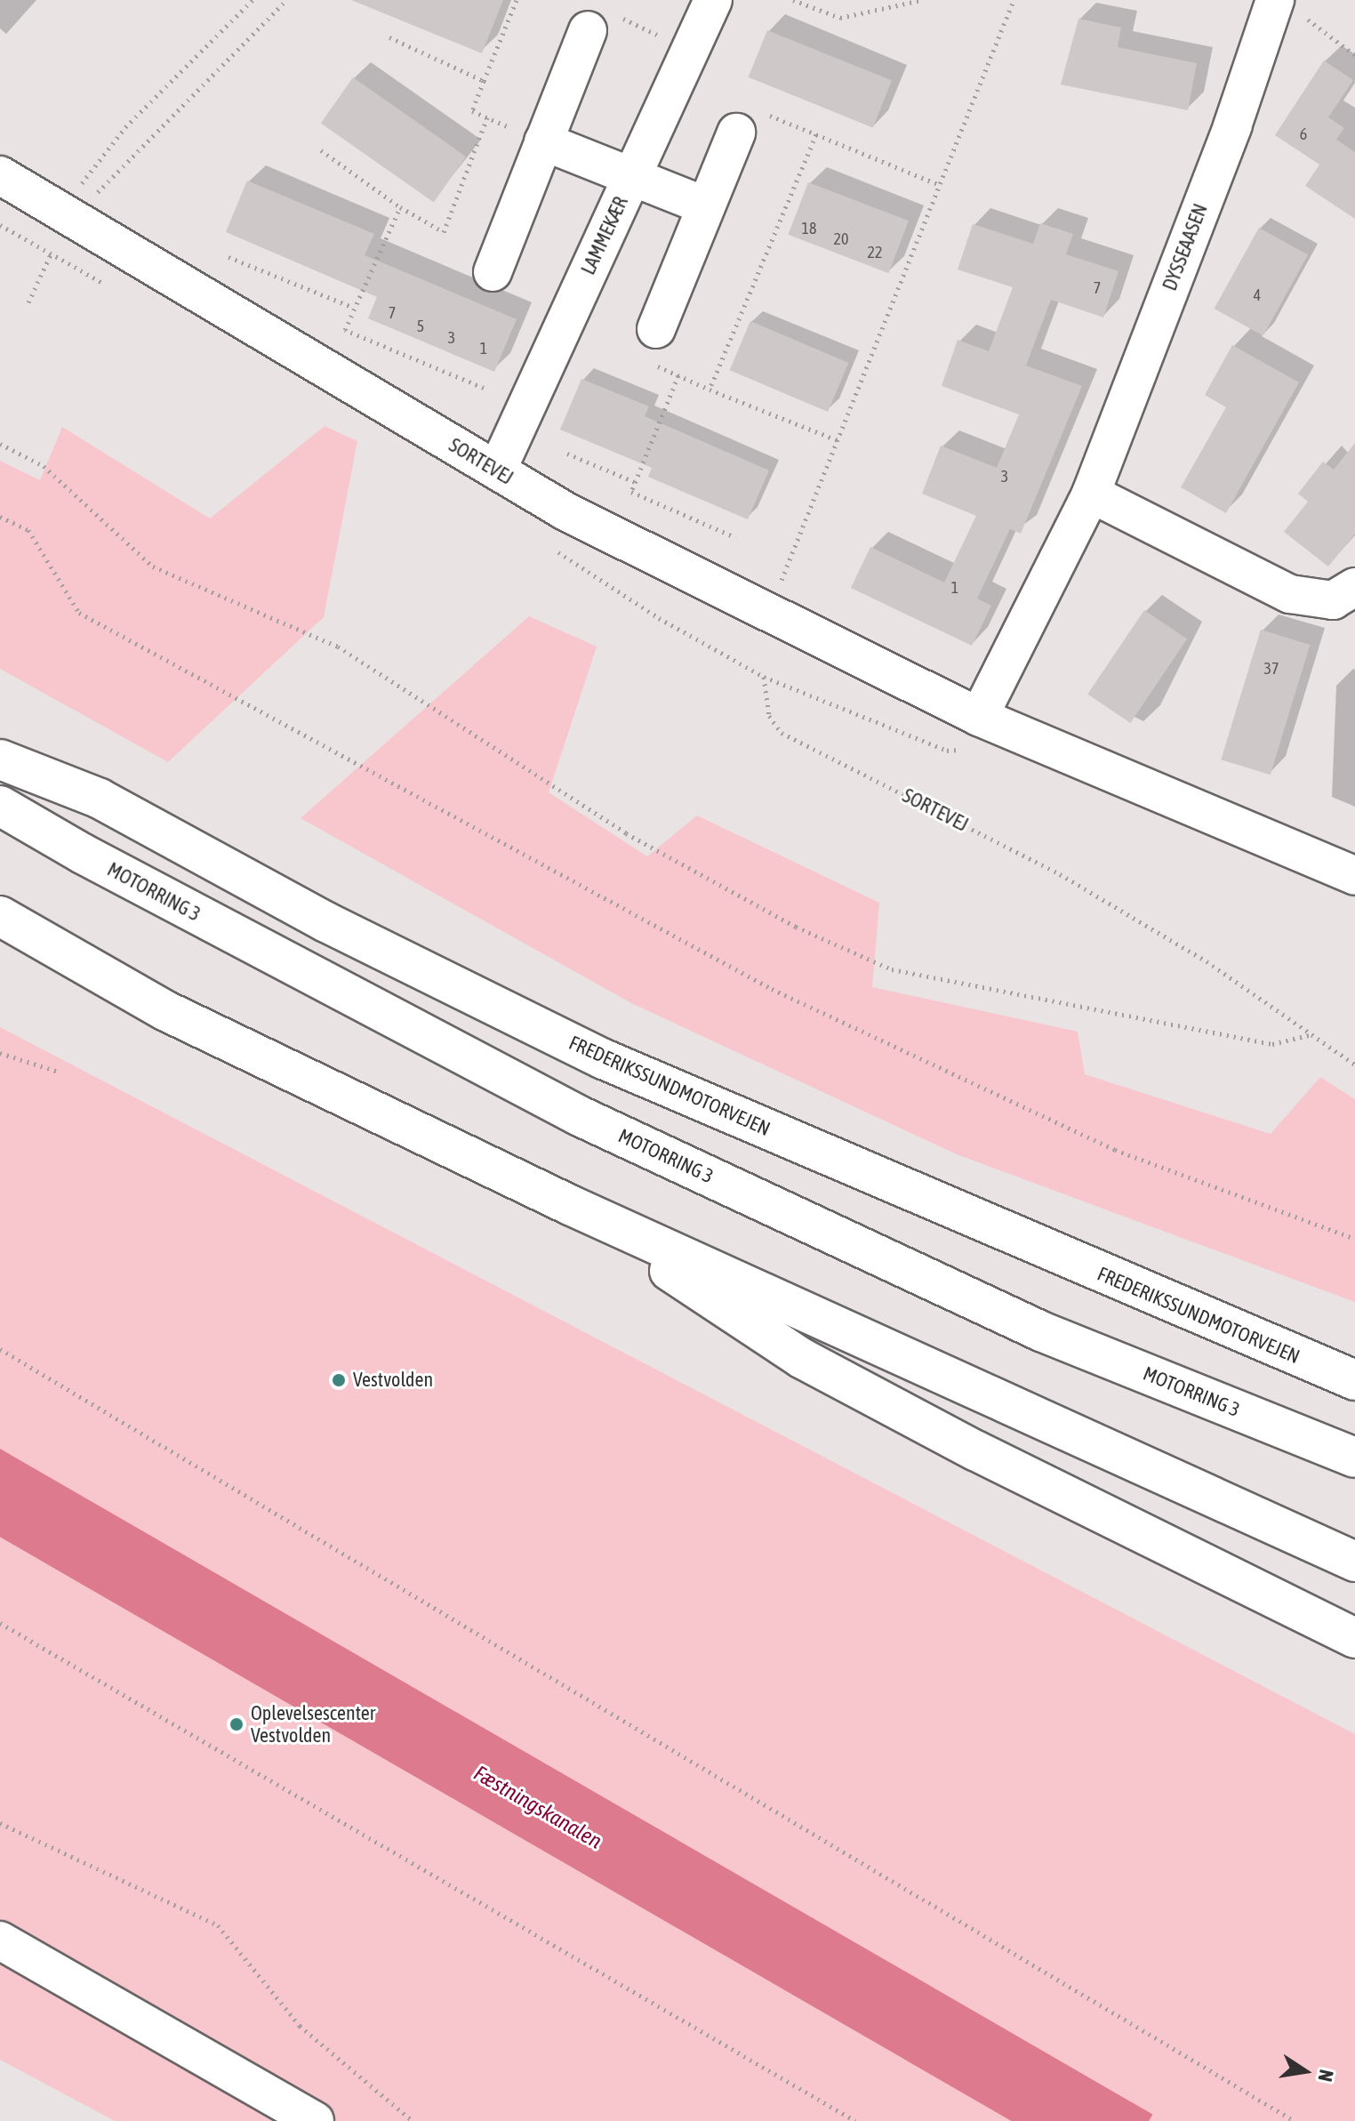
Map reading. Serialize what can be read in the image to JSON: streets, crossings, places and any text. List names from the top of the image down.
{
  "streets": {
    "highway": ["MOTORRING 3", "FREDERIKSSUNDMOTORVEJEN"],
    "street": ["LAMMEKÆR", "DYSSEAASEN", "SORTEVEJ"]
  },
  "crossings": [
    ["LAMMEKÆR", "SORTEVEJ"],
    ["DYSSEAASEN", "SORTEVEJ"]
  ],
  "water": ["Fæstningskanalen"],
  "places": ["Vestvolden", "Oplevelsescenter Vestvolden"],
  "house_numbers": [
    "6",
    "18",
    "20",
    "22",
    "7",
    "4",
    "7",
    "5",
    "3",
    "1",
    "3",
    "1",
    "37"
  ],
  "north": "right"
}
